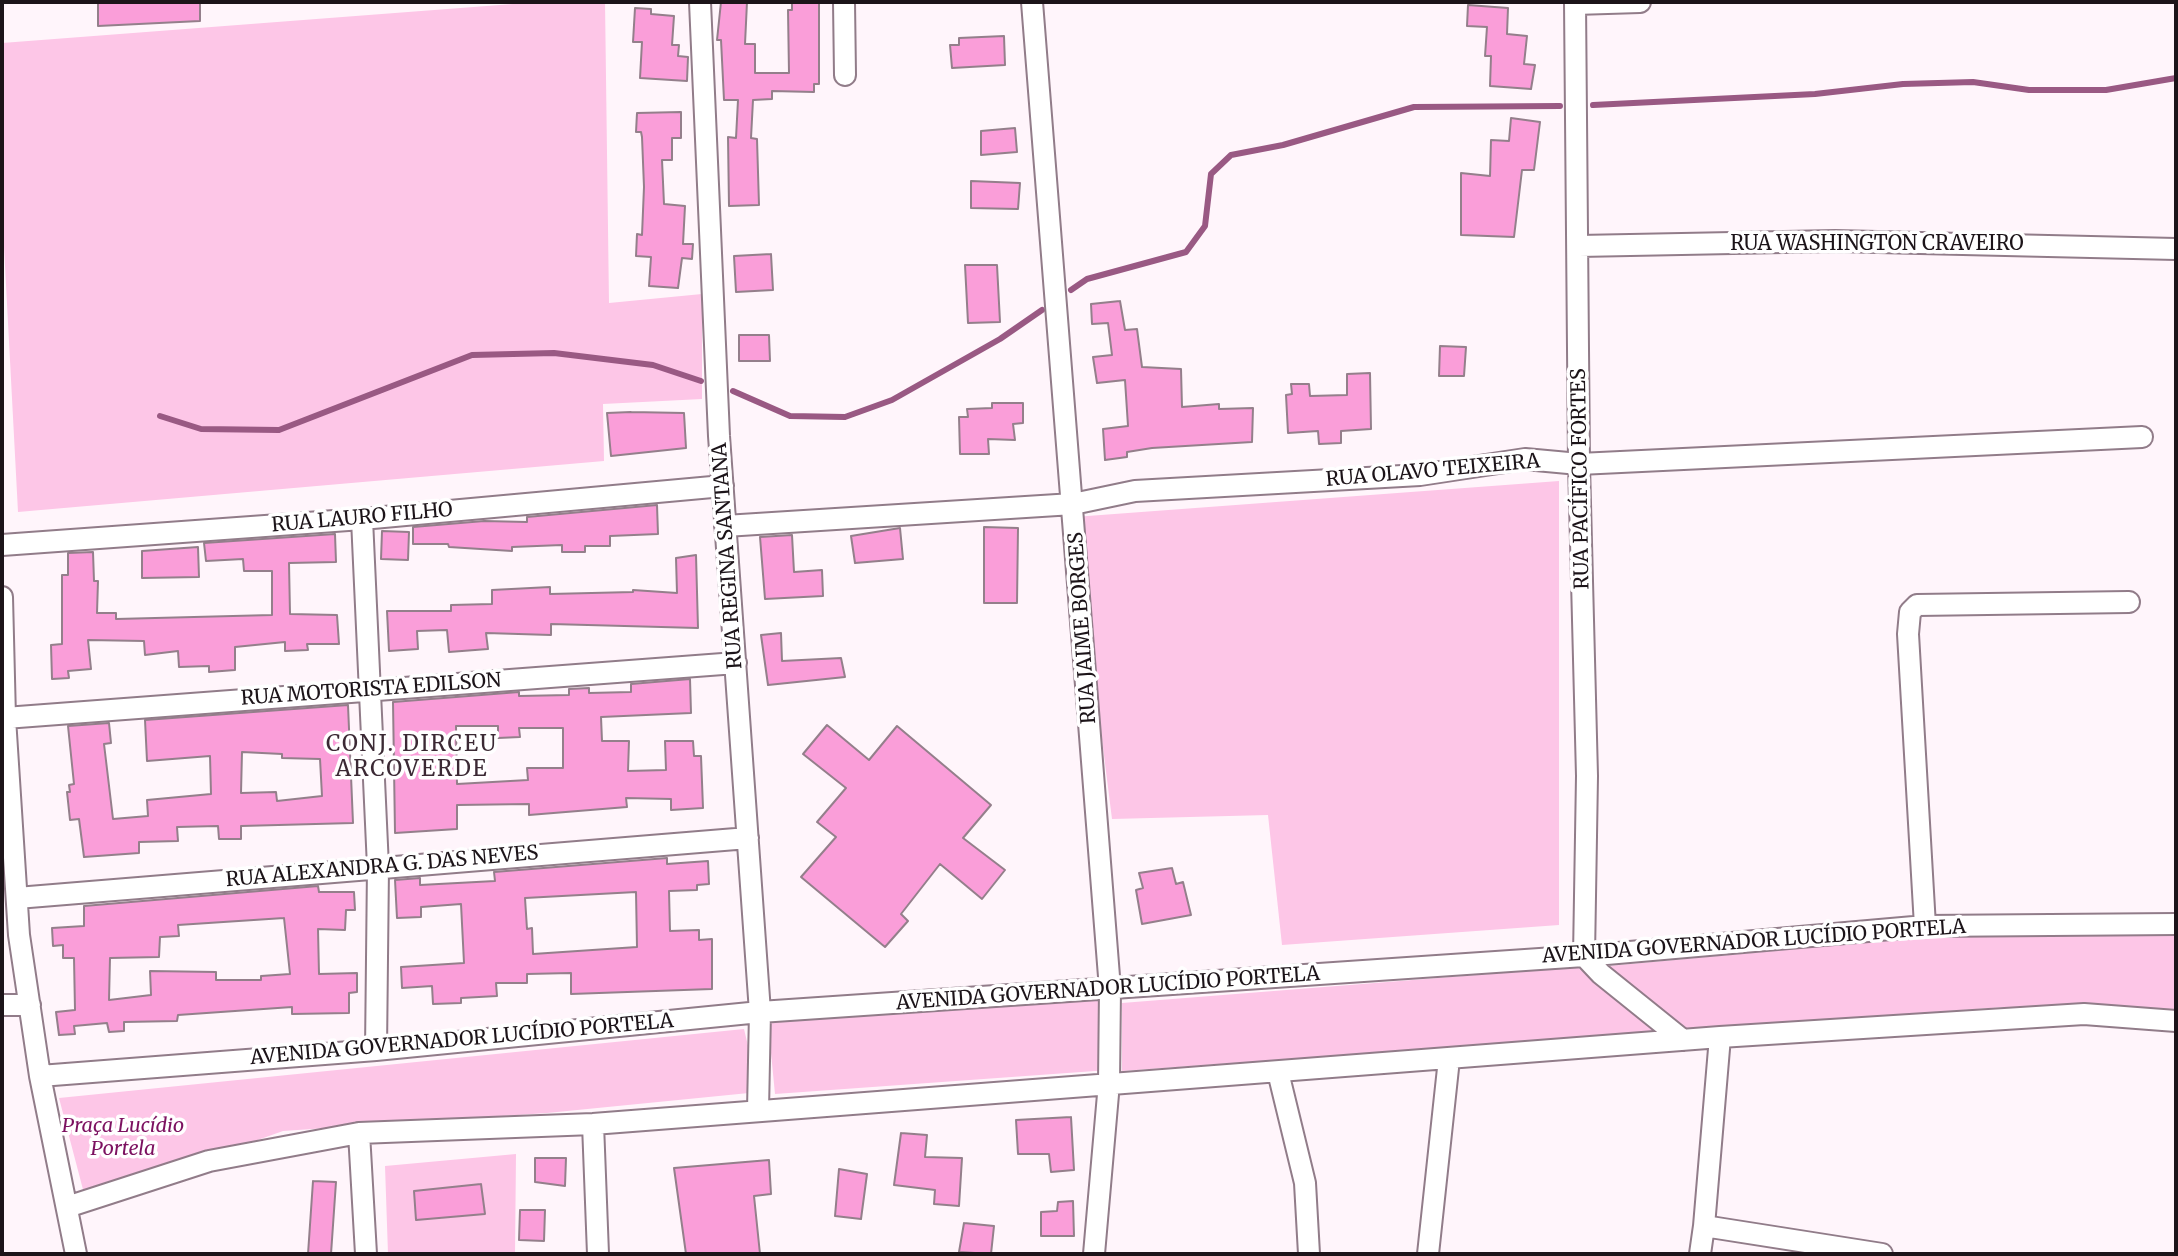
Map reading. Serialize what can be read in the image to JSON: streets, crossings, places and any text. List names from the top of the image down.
{
  "streets": {
    "street": [
      "RUA WASHINGTON CRAVEIRO",
      "RUA OLAVO TEIXEIRA",
      "RUA PACÍFICO FORTES",
      "RUA LAURO FILHO",
      "RUA REGINA SANTANA",
      "RUA JAIME BORGES",
      "RUA MOTORISTA EDILSON",
      "RUA ALEXANDRA G. DAS NEVES",
      "AVENIDA GOVERNADOR LUCÍDIO PORTELA"
    ]
  },
  "crossings": [
    ["RUA WASHINGTON CRAVEIRO", "RUA PACÍFICO FORTES"],
    ["RUA OLAVO TEIXEIRA", "RUA PACÍFICO FORTES"],
    ["RUA OLAVO TEIXEIRA", "RUA REGINA SANTANA"],
    ["RUA OLAVO TEIXEIRA", "RUA JAIME BORGES"],
    ["RUA PACÍFICO FORTES", "AVENIDA GOVERNADOR LUCÍDIO PORTELA"],
    ["RUA LAURO FILHO", "RUA REGINA SANTANA"],
    ["RUA REGINA SANTANA", "RUA MOTORISTA EDILSON"],
    ["RUA REGINA SANTANA", "RUA ALEXANDRA G. DAS NEVES"],
    ["RUA REGINA SANTANA", "AVENIDA GOVERNADOR LUCÍDIO PORTELA"],
    ["RUA JAIME BORGES", "AVENIDA GOVERNADOR LUCÍDIO PORTELA"]
  ],
  "districts": ["CONJ. DIRCEU ARCOVERDE"],
  "parks": ["Praça Lucídio Portela"]
}
